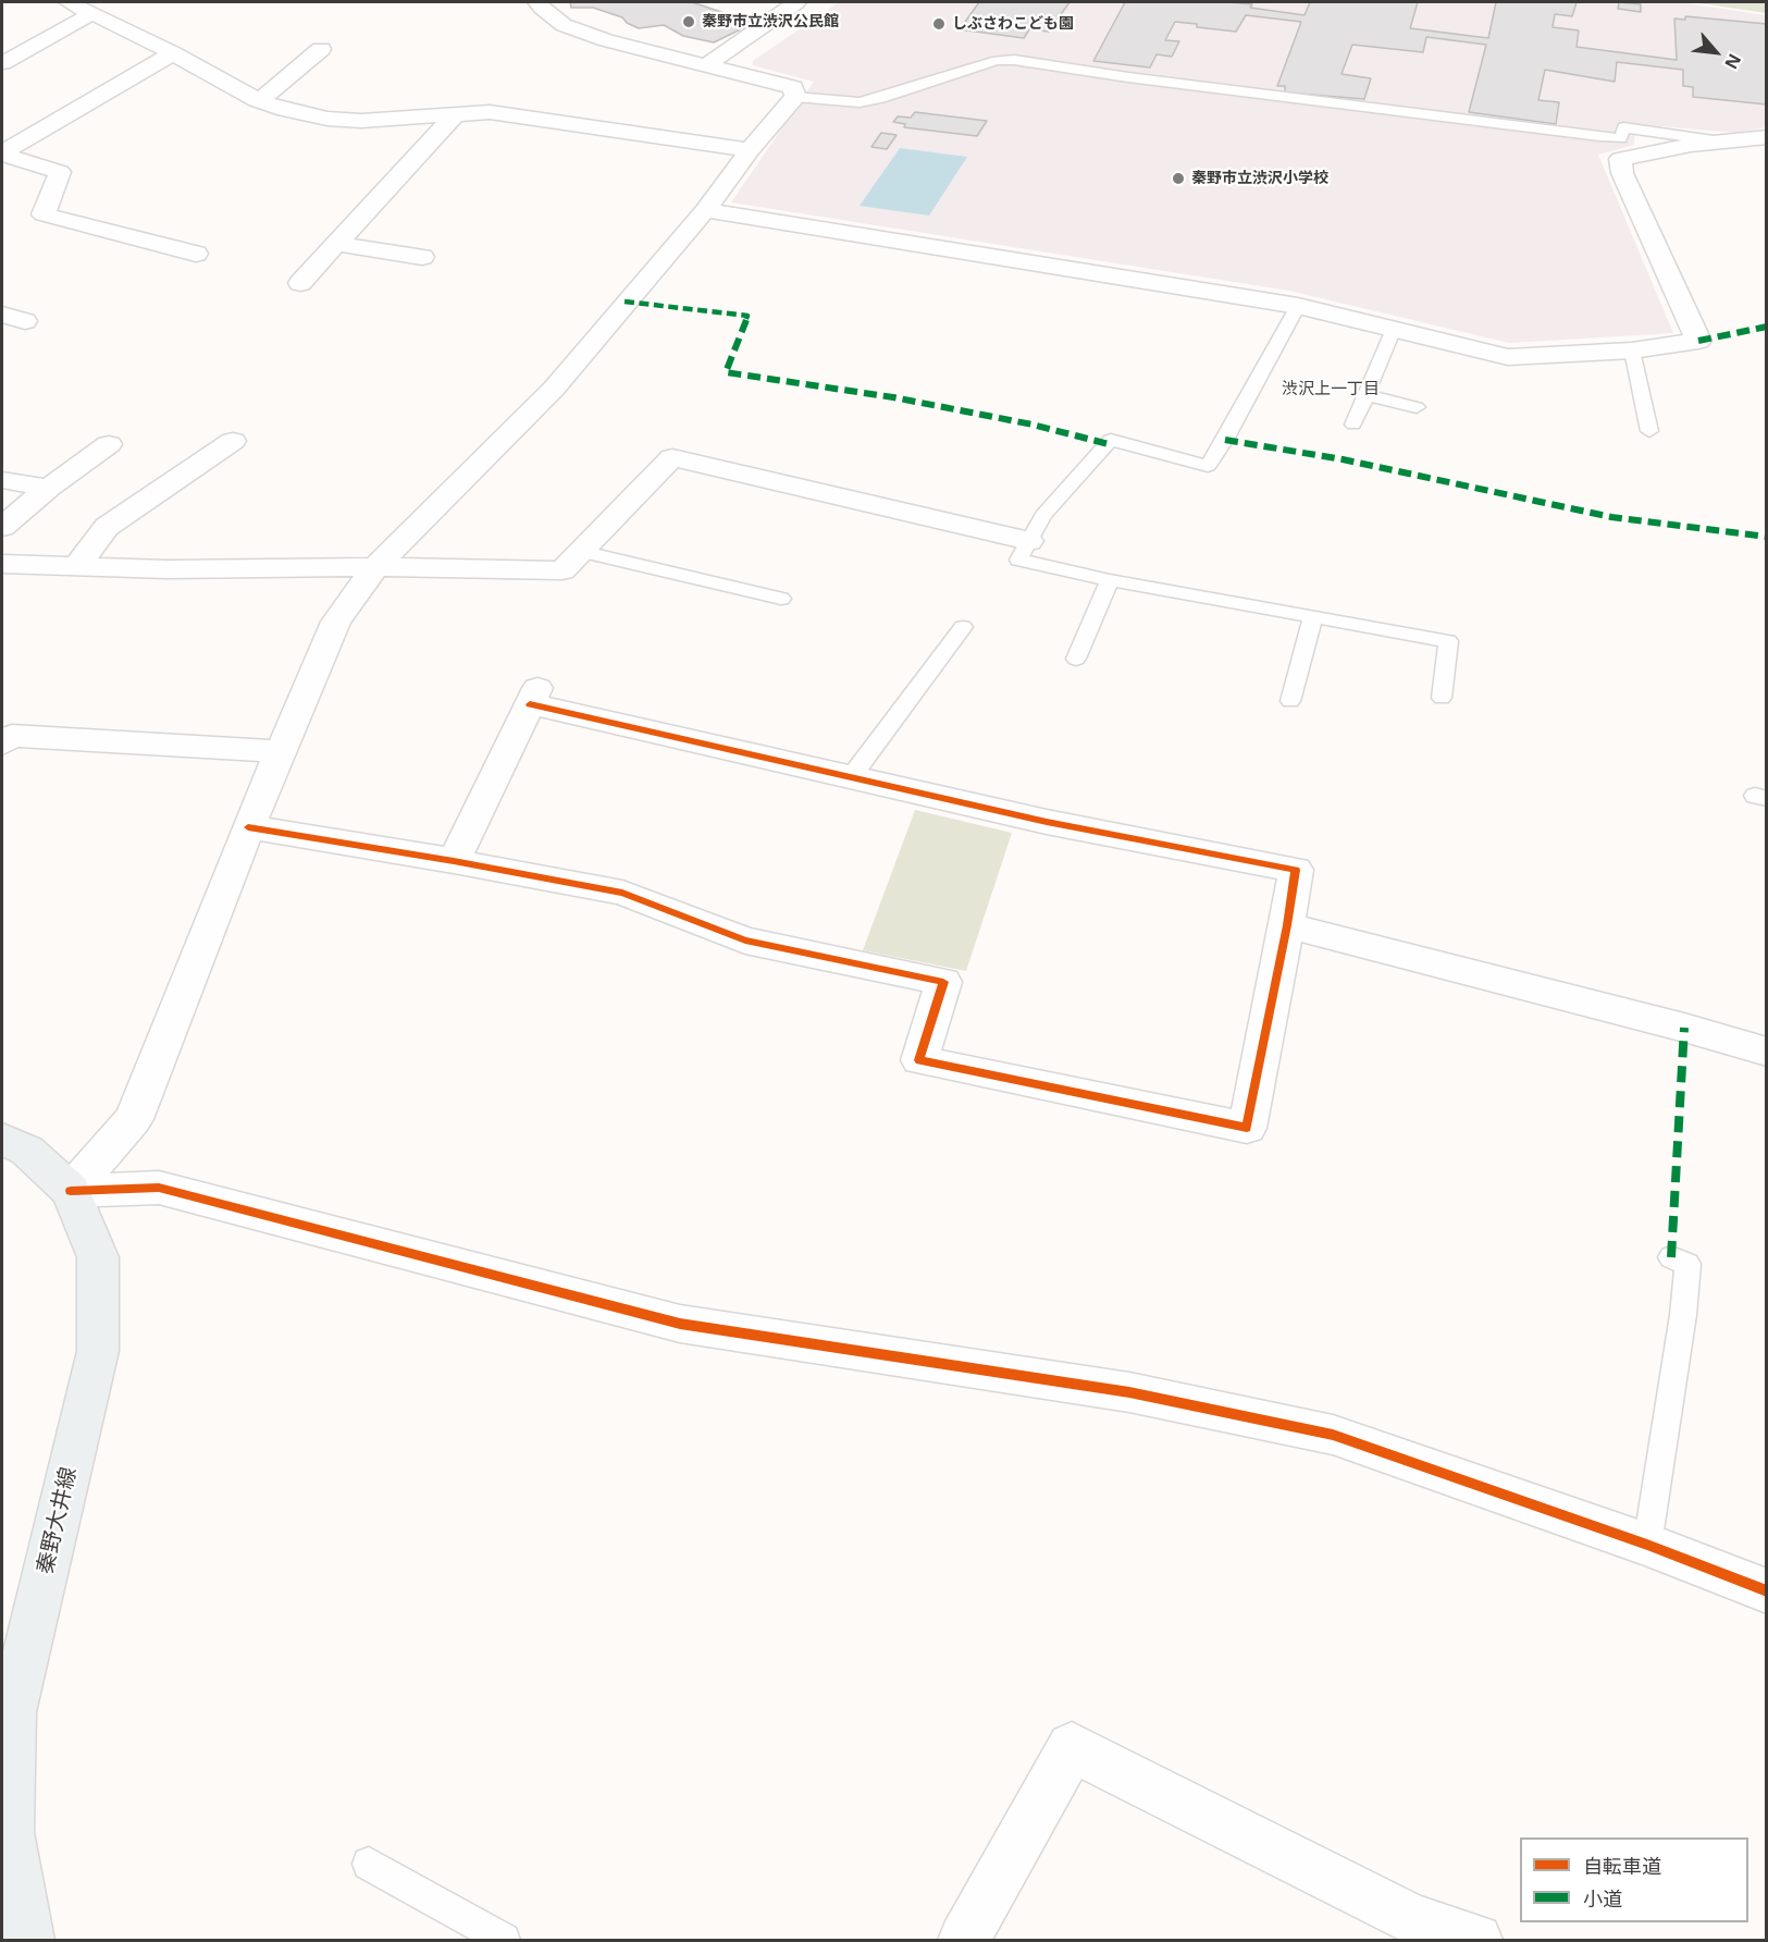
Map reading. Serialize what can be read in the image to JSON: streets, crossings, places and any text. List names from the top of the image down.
{
  "streets": {
    "main road": ["秦野大井線"]
  },
  "districts": ["渋沢上一丁目"],
  "places": ["秦野市立渋沢公民館", "しぶさわこども園", "秦野市立渋沢小学校"],
  "legend": ["自転車道", "小道"],
  "north": "bottom right"
}
